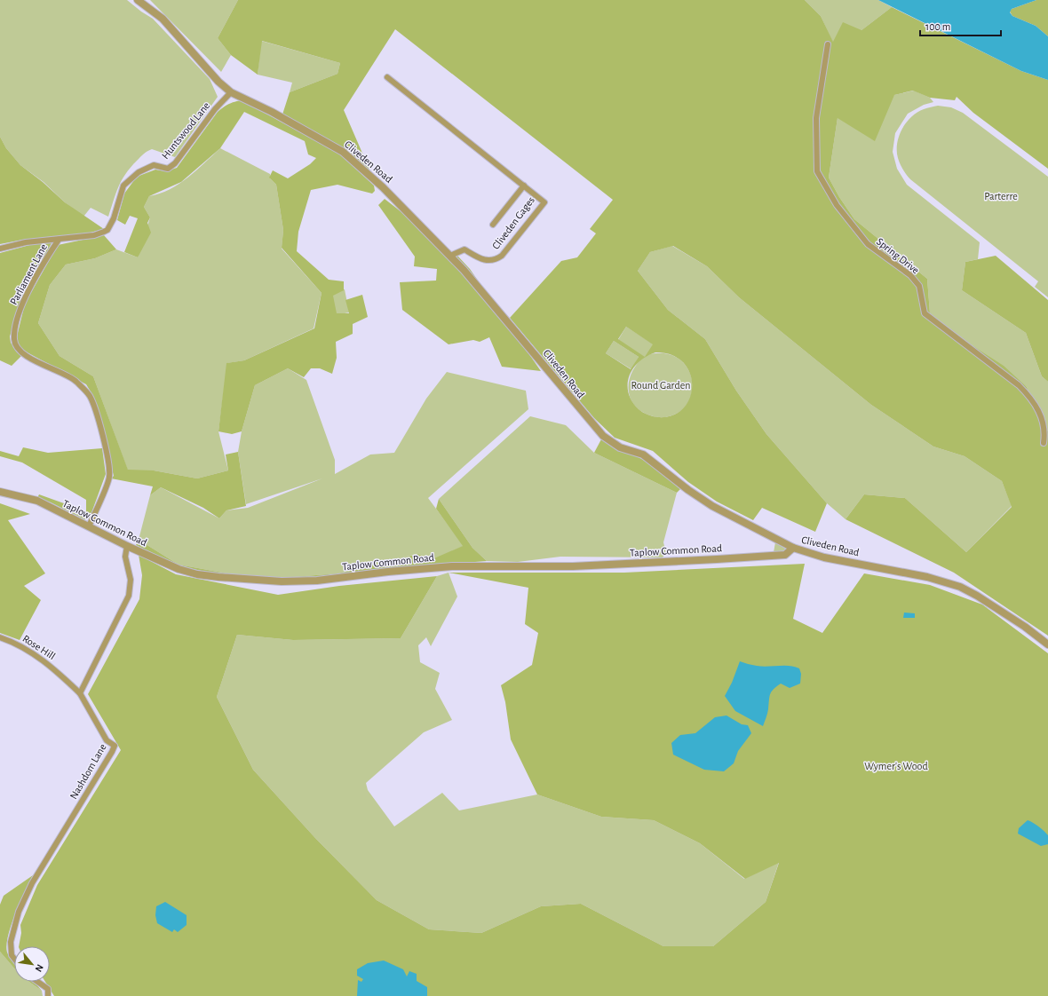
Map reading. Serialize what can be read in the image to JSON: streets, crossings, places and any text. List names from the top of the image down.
{
  "streets": {
    "street": [
      "Huntswood Lane",
      "Cliveden Road",
      "Cliveden Gages",
      "Spring Drive",
      "Parliament Lane",
      "Taplow Common Road",
      "Rose Hill",
      "Nashdom Lane"
    ]
  },
  "crossings": [
    ["Huntswood Lane", "Cliveden Road"],
    ["Huntswood Lane", "Parliament Lane"],
    ["Cliveden Road", "Cliveden Gages"],
    ["Cliveden Road", "Taplow Common Road"],
    ["Parliament Lane", "Taplow Common Road"],
    ["Rose Hill", "Nashdom Lane"]
  ],
  "parks": ["Parterre", "Round Garden", "Wymer's Wood"],
  "scale_bar": "100 m",
  "north": "bottom right"
}
